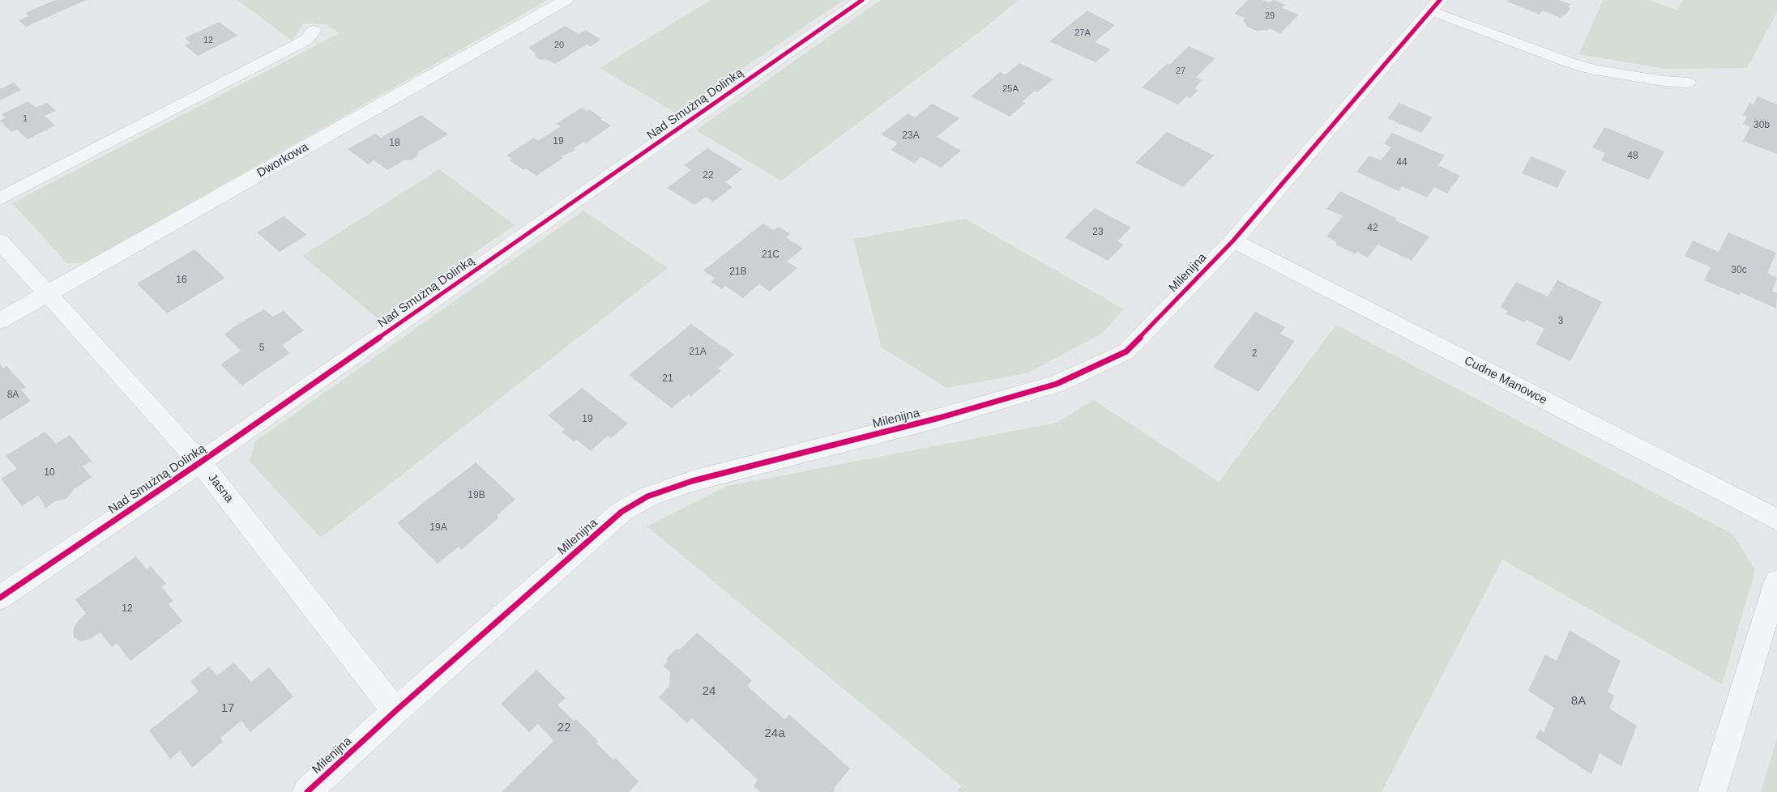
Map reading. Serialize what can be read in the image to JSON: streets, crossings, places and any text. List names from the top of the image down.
{
  "streets": {
    "street": [
      "Nad Smużną Dolinką",
      "Dworkowa",
      "Milenijna",
      "Cudne Manowce",
      "Jasna"
    ]
  },
  "crossings": [
    ["Nad Smużną Dolinką", "Jasna"],
    ["Dworkowa", "Jasna"],
    ["Milenijna", "Cudne Manowce"],
    ["Milenijna", "Jasna"]
  ],
  "house_numbers": [
    "29",
    "27A",
    "12",
    "20",
    "27",
    "25A",
    "1",
    "30b",
    "23A",
    "19",
    "18",
    "48",
    "44",
    "22",
    "42",
    "23",
    "21C",
    "30c",
    "21B",
    "16",
    "3",
    "5",
    "21A",
    "2",
    "21",
    "8A",
    "19",
    "10",
    "19B",
    "19A",
    "12",
    "24",
    "8A",
    "17",
    "22",
    "24a"
  ]
}
